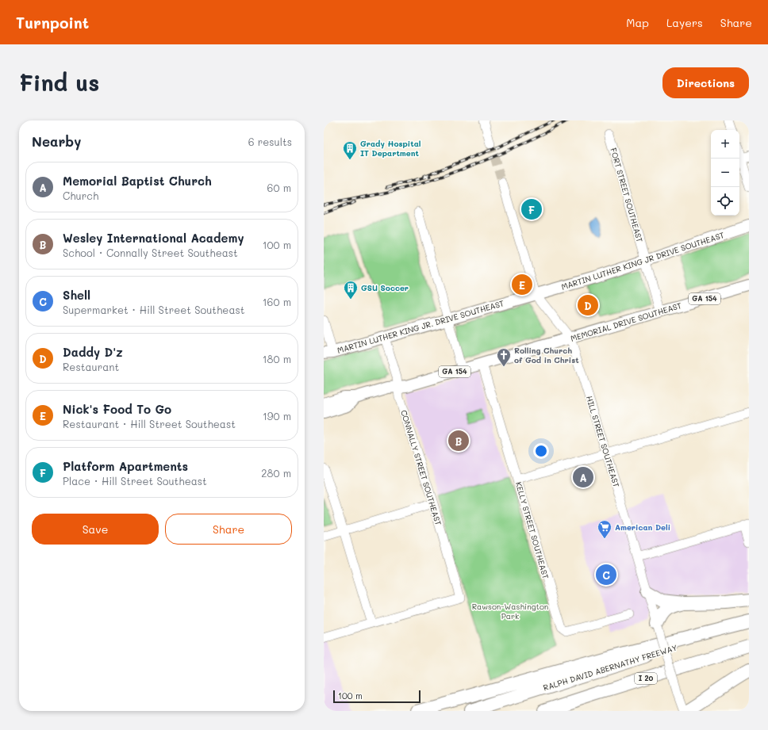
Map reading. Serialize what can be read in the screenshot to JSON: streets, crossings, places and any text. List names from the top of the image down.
{
  "streets": {
    "highway": ["RALPH DAVID ABERNATHY FREEWAY", "I 20"],
    "main road": [
      "MARTIN LUTHER KING JR DRIVE SOUTHEAST",
      "GA 154",
      "MEMORIAL DRIVE SOUTHEAST",
      "MARTIN LUTHER KING JR. DRIVE SOUTHEAST"
    ],
    "street": [
      "FORT STREET SOUTHEAST",
      "HILL STREET SOUTHEAST",
      "CONNALLY STREET SOUTHEAST",
      "KELLY STREET SOUTHEAST"
    ]
  },
  "crossings": [
    ["FORT STREET SOUTHEAST", "MARTIN LUTHER KING JR DRIVE SOUTHEAST"],
    ["FORT STREET SOUTHEAST", "MEMORIAL DRIVE SOUTHEAST"],
    ["MARTIN LUTHER KING JR DRIVE SOUTHEAST", "MARTIN LUTHER KING JR. DRIVE SOUTHEAST"],
    ["MARTIN LUTHER KING JR DRIVE SOUTHEAST", "HILL STREET SOUTHEAST"],
    ["MEMORIAL DRIVE SOUTHEAST", "HILL STREET SOUTHEAST"],
    ["MEMORIAL DRIVE SOUTHEAST", "CONNALLY STREET SOUTHEAST"],
    ["MEMORIAL DRIVE SOUTHEAST", "KELLY STREET SOUTHEAST"],
    ["MARTIN LUTHER KING JR. DRIVE SOUTHEAST", "HILL STREET SOUTHEAST"],
    ["MARTIN LUTHER KING JR. DRIVE SOUTHEAST", "CONNALLY STREET SOUTHEAST"]
  ],
  "parks": ["Rawson-Washington Park"],
  "places": {
    "building": ["Grady Hospital IT Department", "GSU Soccer"],
    "church": ["Rolling Church of God in Christ"],
    "supermarket": ["American Deli"]
  },
  "scale_bar": "100 m",
  "page": {
    "header": "Turnpoint",
    "nav": ["Map", "Layers", "Share"],
    "buttons": [
      "Directions",
      ["Save", "Share"]
    ],
    "title": "Find us",
    "heading": ["Nearby", "6 results"],
    "map_buttons": ["+", "−"],
    "list": [
      {
        "mark": "A",
        "name": "Memorial Baptist Church",
        "note": "Church",
        "value": "60 m"
      },
      {
        "mark": "B",
        "name": "Wesley International Academy",
        "note": "School · Connally Street Southeast",
        "value": "100 m"
      },
      {
        "mark": "C",
        "name": "Shell",
        "note": "Supermarket · Hill Street Southeast",
        "value": "160 m"
      },
      {
        "mark": "D",
        "name": "Daddy D'z",
        "note": "Restaurant",
        "value": "180 m"
      },
      {
        "mark": "E",
        "name": "Nick's Food To Go",
        "note": "Restaurant · Hill Street Southeast",
        "value": "190 m"
      },
      {
        "mark": "F",
        "name": "Platform Apartments",
        "note": "Place · Hill Street Southeast",
        "value": "280 m"
      }
    ],
    "pins": [
      "F",
      "E",
      "D",
      "B",
      "A",
      "C"
    ],
    "scale": "100 m"
  }
}
